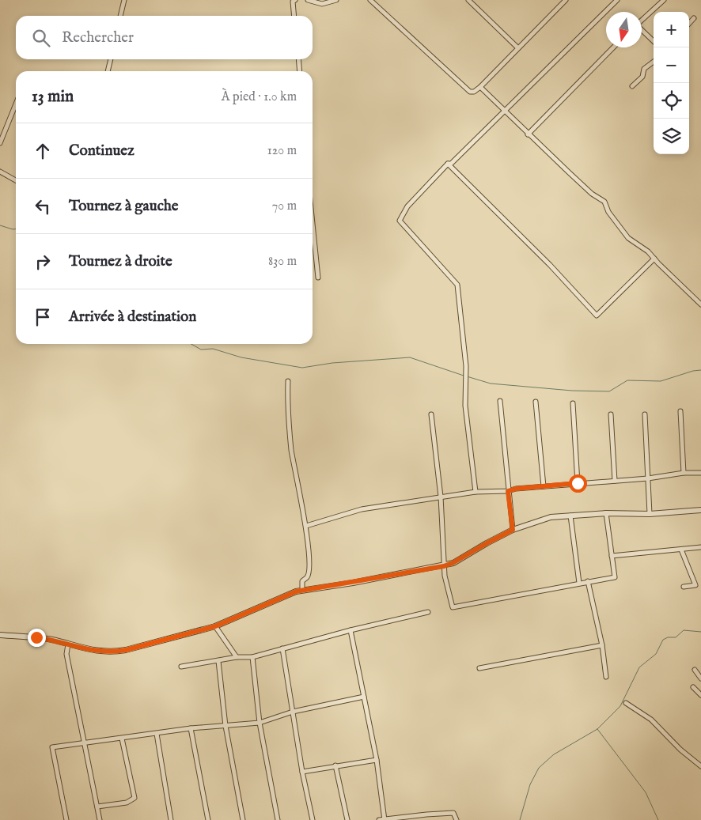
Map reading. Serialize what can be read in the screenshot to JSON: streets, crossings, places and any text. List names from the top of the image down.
{
  "north": "bottom",
  "page": {
    "map_buttons": ["+", "−"],
    "search": "Rechercher",
    "heading": ["13 min", "À pied · 1.0 km"],
    "list": [
      ["Continuez", "120 m"],
      ["Tournez à gauche", "70 m"],
      ["Tournez à droite", "830 m"],
      "Arrivée à destination"
    ]
  }
}
